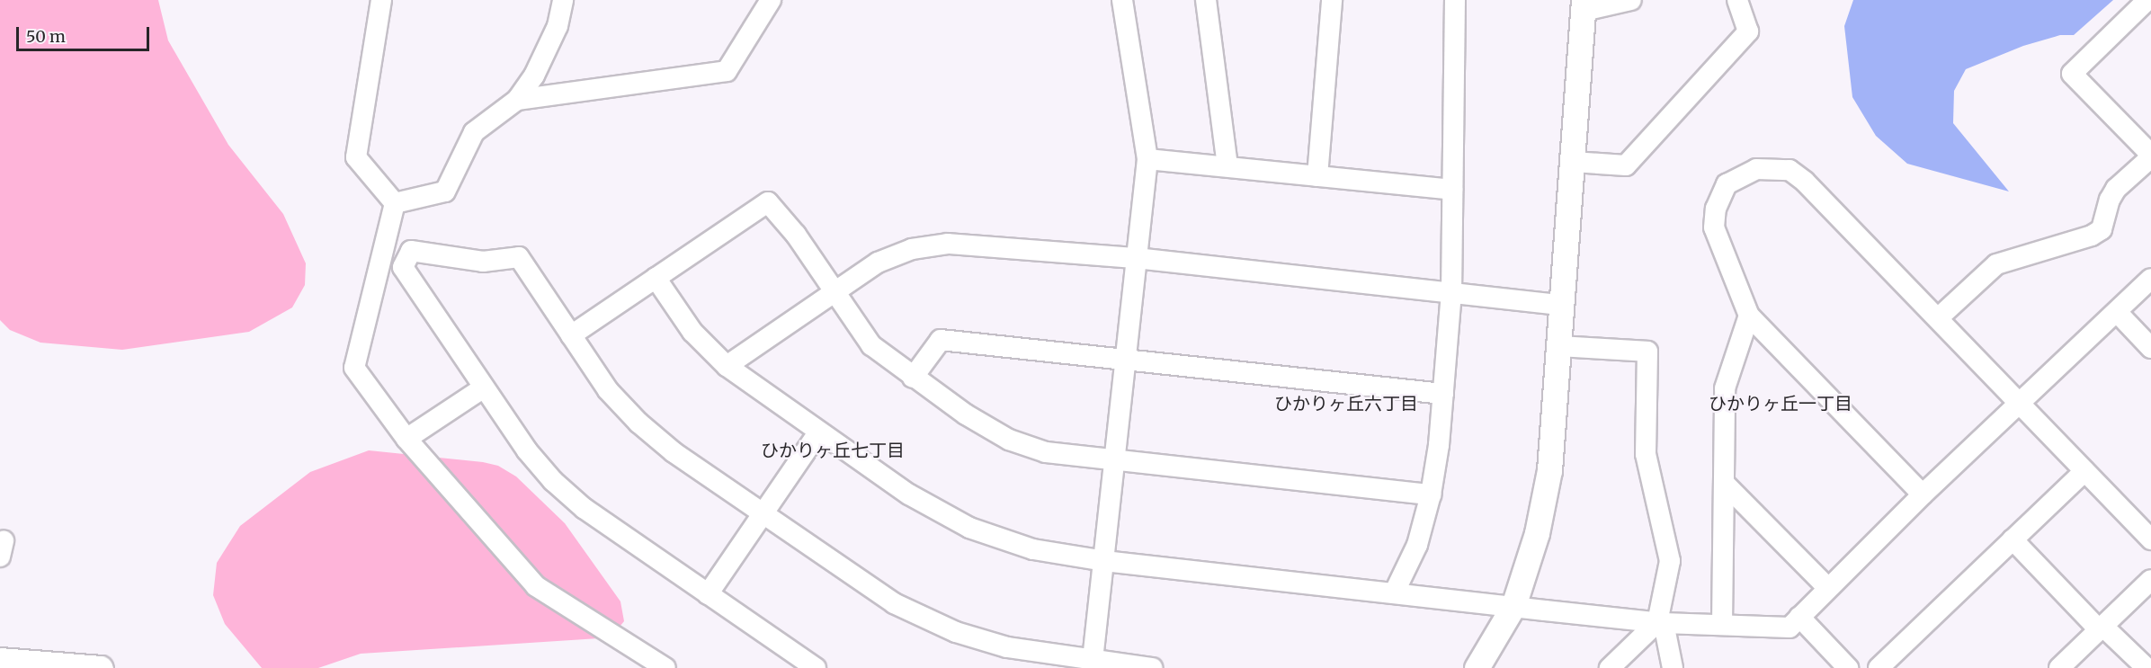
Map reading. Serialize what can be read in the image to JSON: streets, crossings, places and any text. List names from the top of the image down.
{
  "districts": ["ひかりヶ丘六丁目", "ひかりヶ丘一丁目", "ひかりヶ丘七丁目"],
  "scale_bar": "50 m"
}
